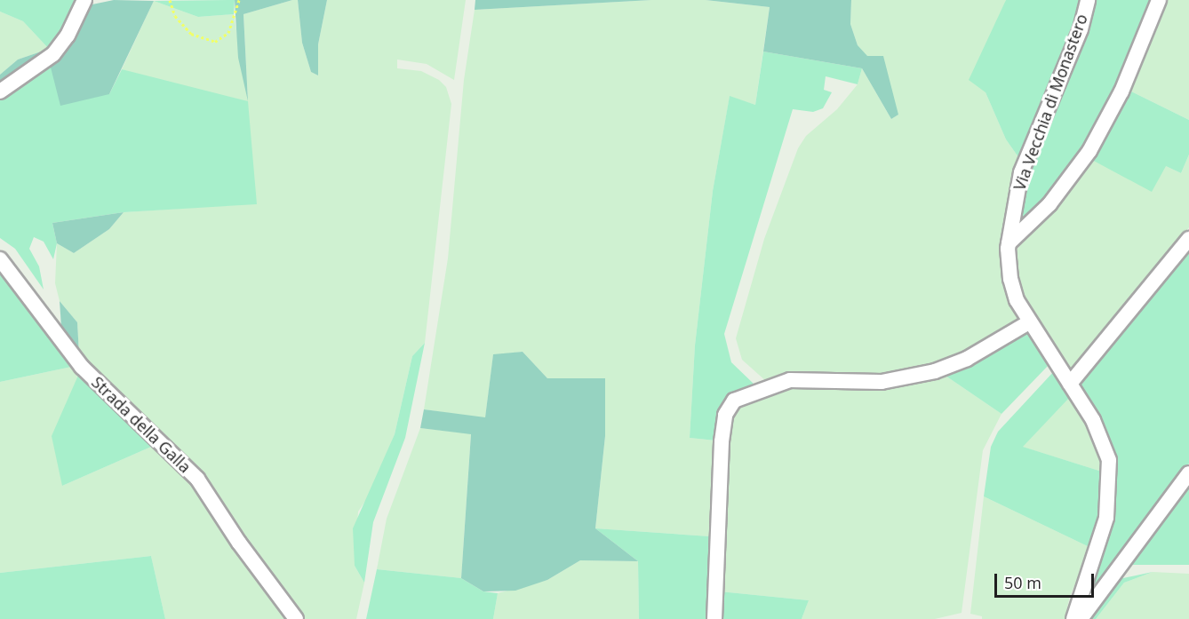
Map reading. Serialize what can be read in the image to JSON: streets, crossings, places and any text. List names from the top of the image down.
{
  "streets": {
    "street": ["Via Vecchia di Monastero", "Strada della Galla"]
  },
  "scale_bar": "50 m"
}
